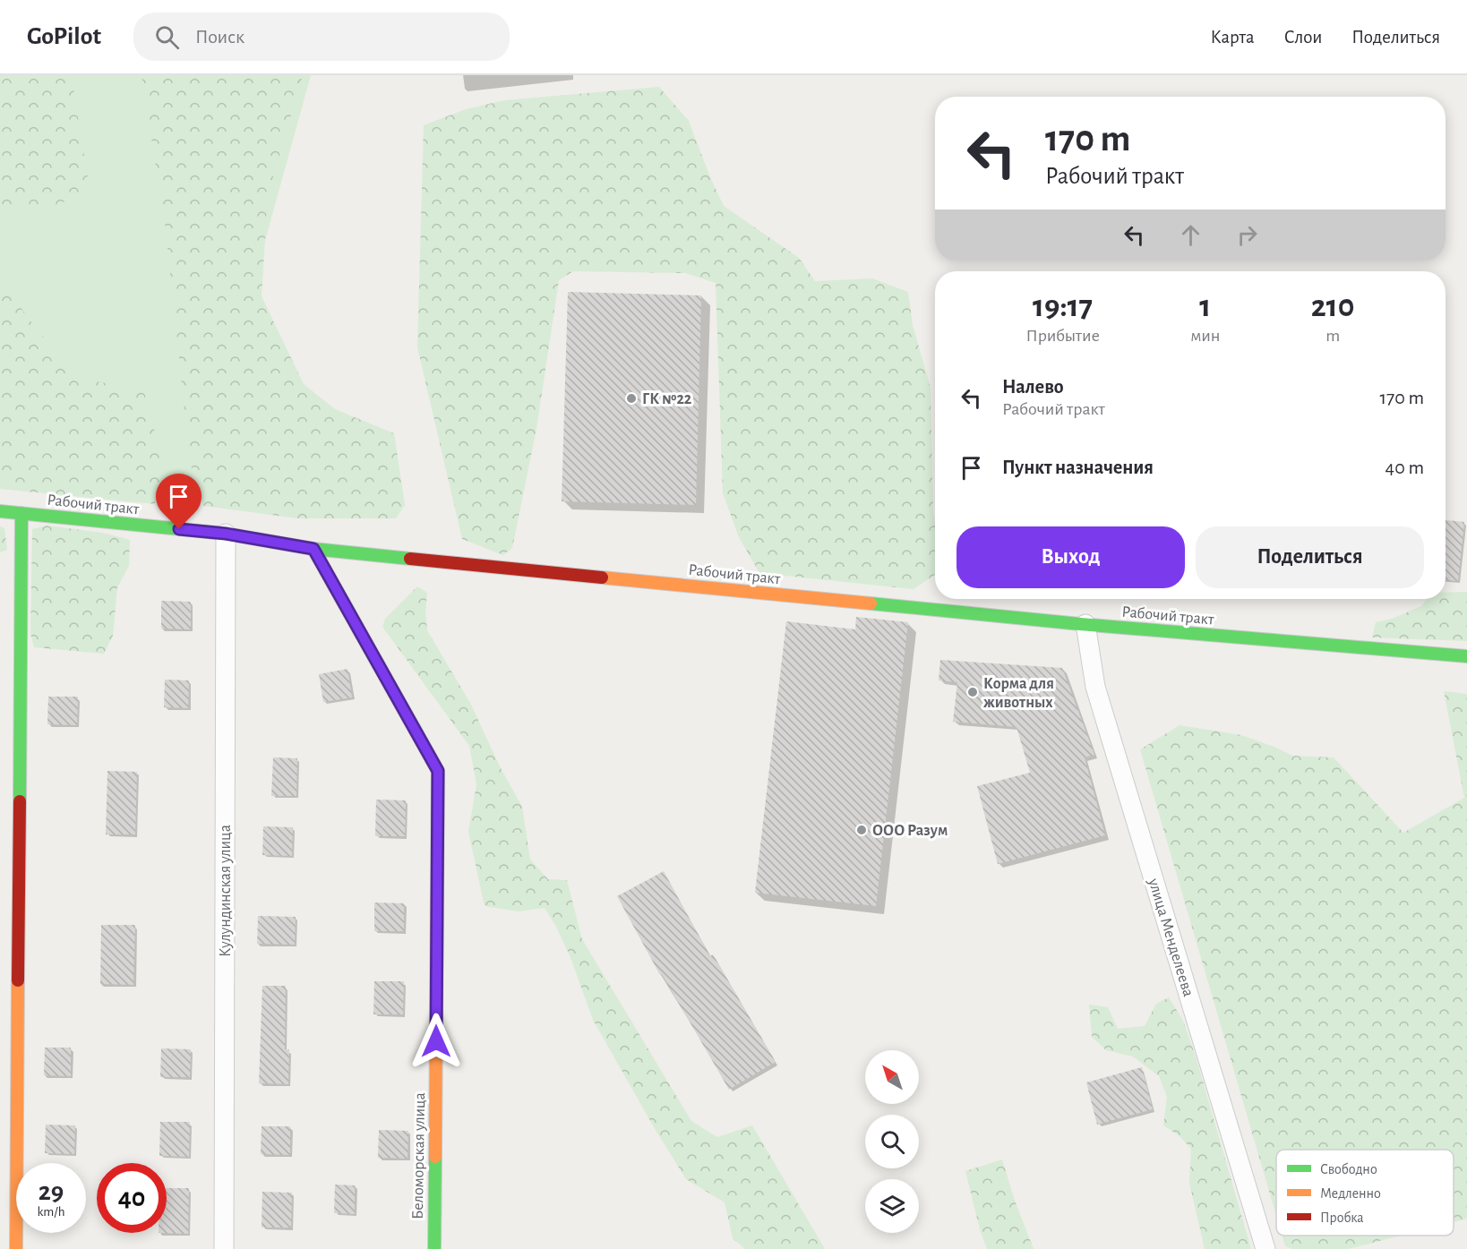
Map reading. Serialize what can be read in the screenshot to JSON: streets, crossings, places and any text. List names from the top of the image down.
{
  "streets": {
    "street": [
      "Рабочий тракт",
      "Кулундинская улица",
      "улица Менделеева",
      "Беломорская улица"
    ]
  },
  "crossings": [
    ["Рабочий тракт", "Кулундинская улица"],
    ["Рабочий тракт", "улица Менделеева"],
    ["Рабочий тракт", "Беломорская улица"]
  ],
  "places": ["ГК №22", "Корма для животных", "ООО Разум"],
  "legend": ["Свободно", "Медленно", "Пробка"],
  "north": "top left",
  "page": {
    "header": "GoPilot",
    "search": "Поиск",
    "nav": ["Карта", "Слои", "Поделиться"],
    "turn": ["170 m", "Рабочий тракт"],
    "eta": [
      "19:17",
      "Прибытие",
      "1",
      "мин",
      "210",
      "m"
    ],
    "list": [
      {
        "name": "Налево",
        "note": "Рабочий тракт",
        "value": "170 m"
      },
      {
        "name": "Пункт назначения",
        "value": "40 m"
      }
    ],
    "buttons": ["Выход", "Поделиться"],
    "speed": "29 km/h",
    "limit": "40"
  }
}
